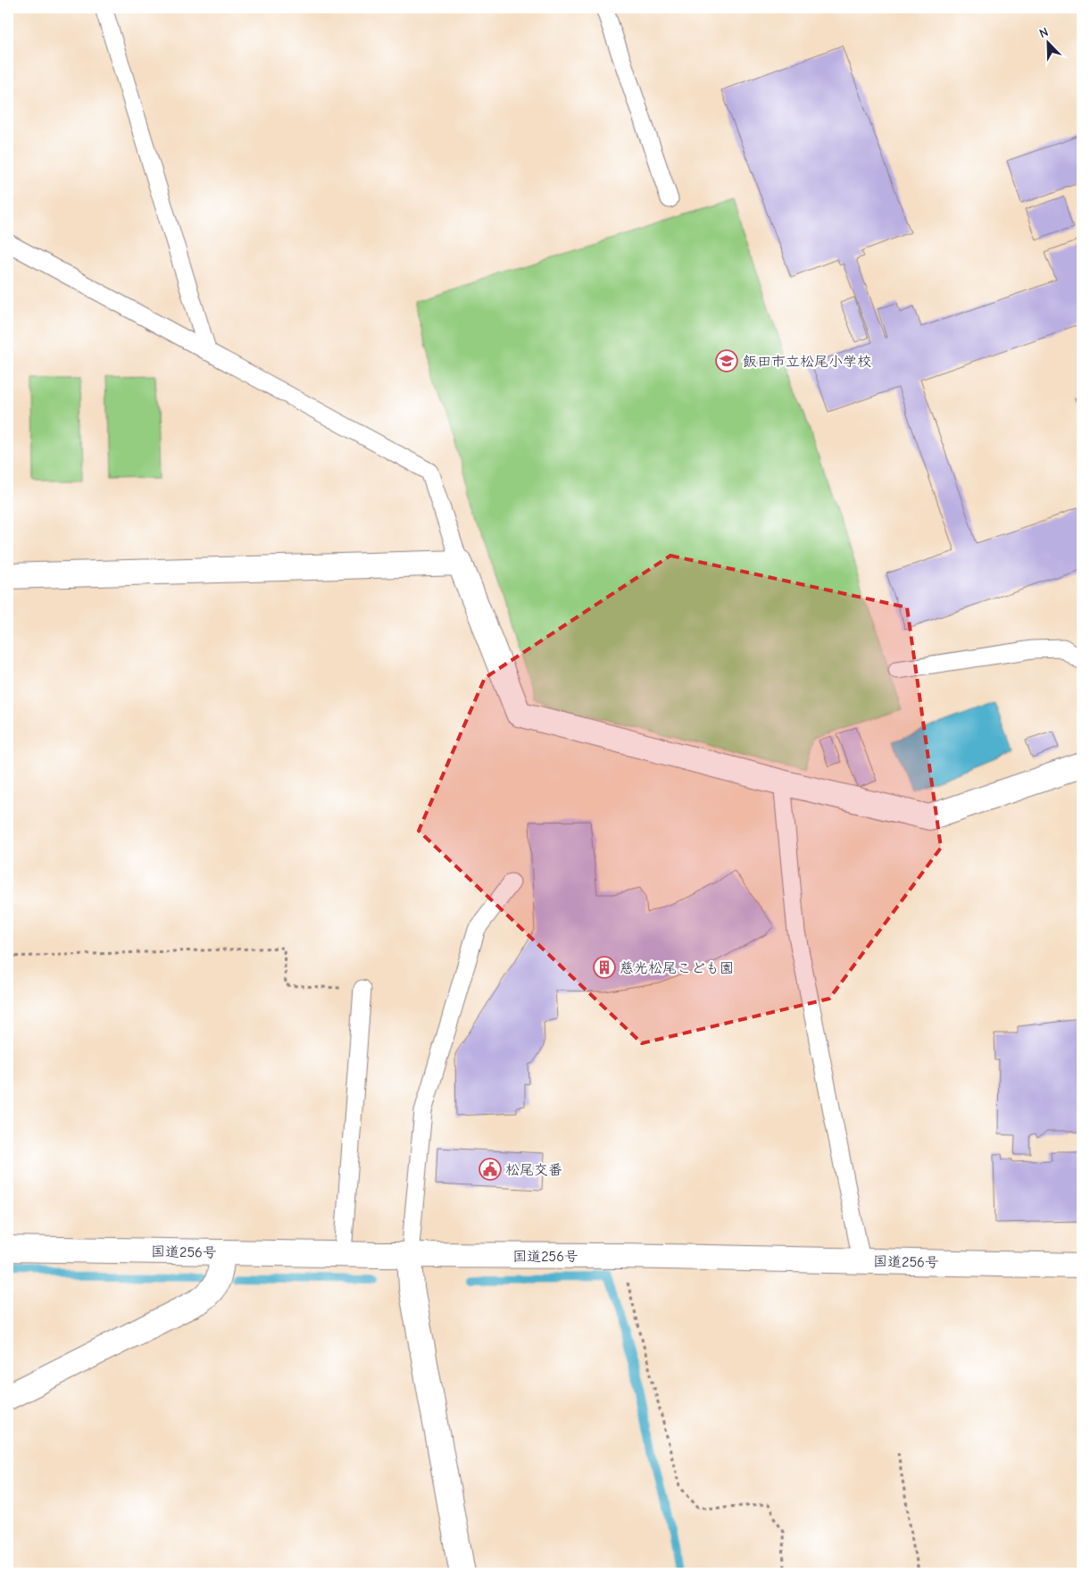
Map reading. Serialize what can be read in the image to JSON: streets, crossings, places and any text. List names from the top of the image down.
{
  "streets": {
    "main road": ["国道256号"]
  },
  "places": {
    "school or university": ["飯田市立松尾小学校"],
    "building": ["慈光松尾こども園"],
    "public building": ["松尾交番"]
  },
  "north": "top left"
}
